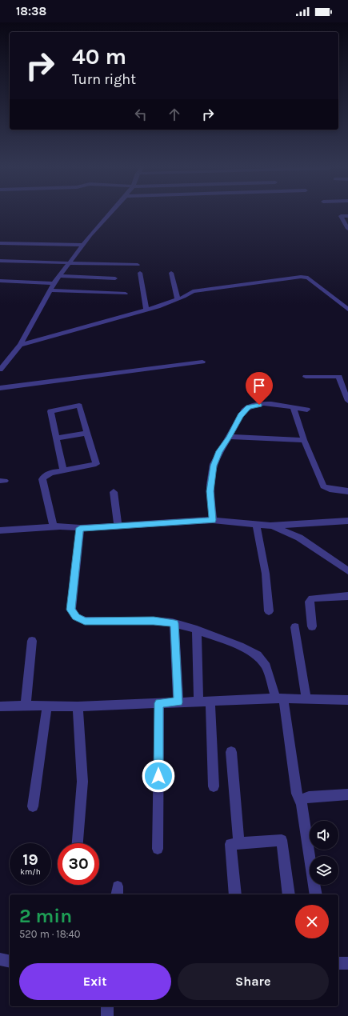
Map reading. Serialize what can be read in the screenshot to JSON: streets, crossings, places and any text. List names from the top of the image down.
{
  "page": {
    "status": "18:38",
    "turn": ["40 m", "Turn right"],
    "speed": "19 km/h",
    "limit": "30",
    "heading": ["2 min", "520 m · 18:40"],
    "buttons": ["Exit", "Share"]
  }
}
